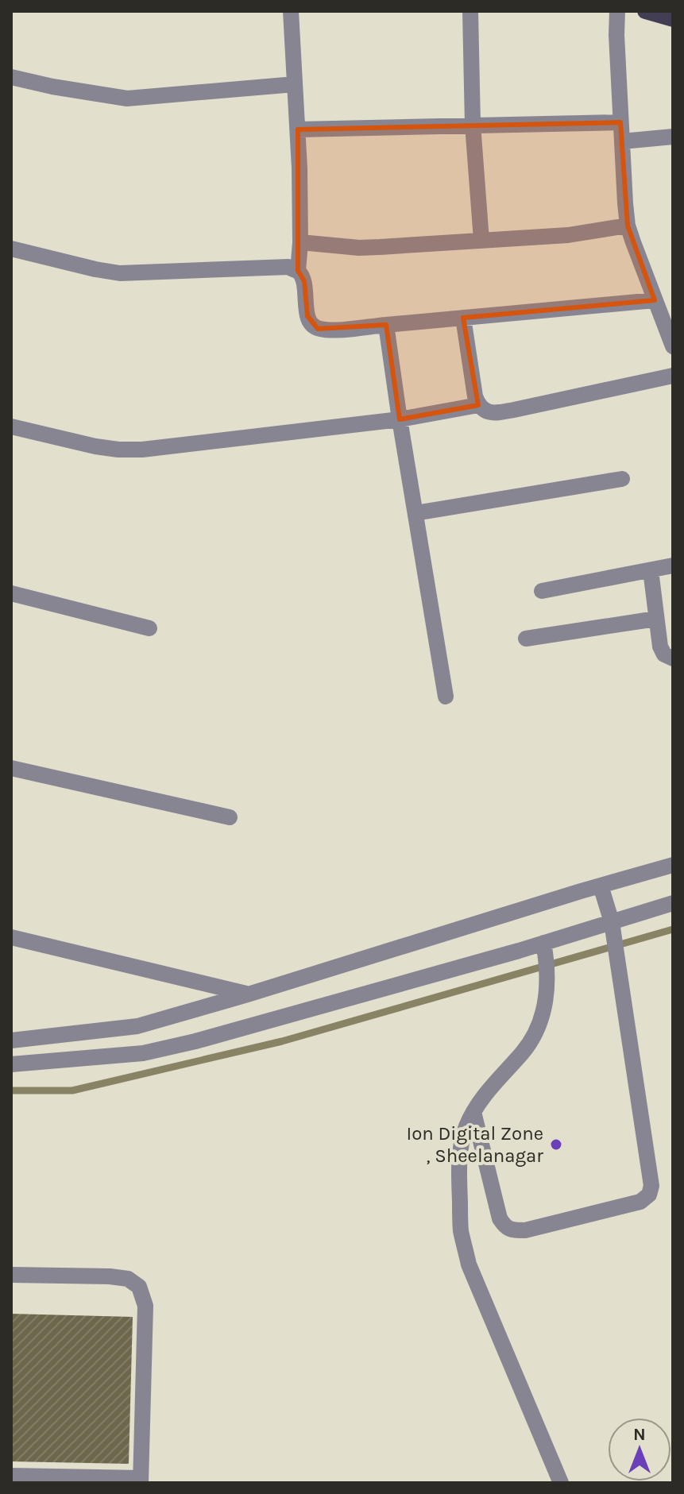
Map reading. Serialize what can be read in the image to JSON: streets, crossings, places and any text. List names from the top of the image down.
{
  "places": ["Ion Digital Zone , Sheelanagar"],
  "north": "top"
}
